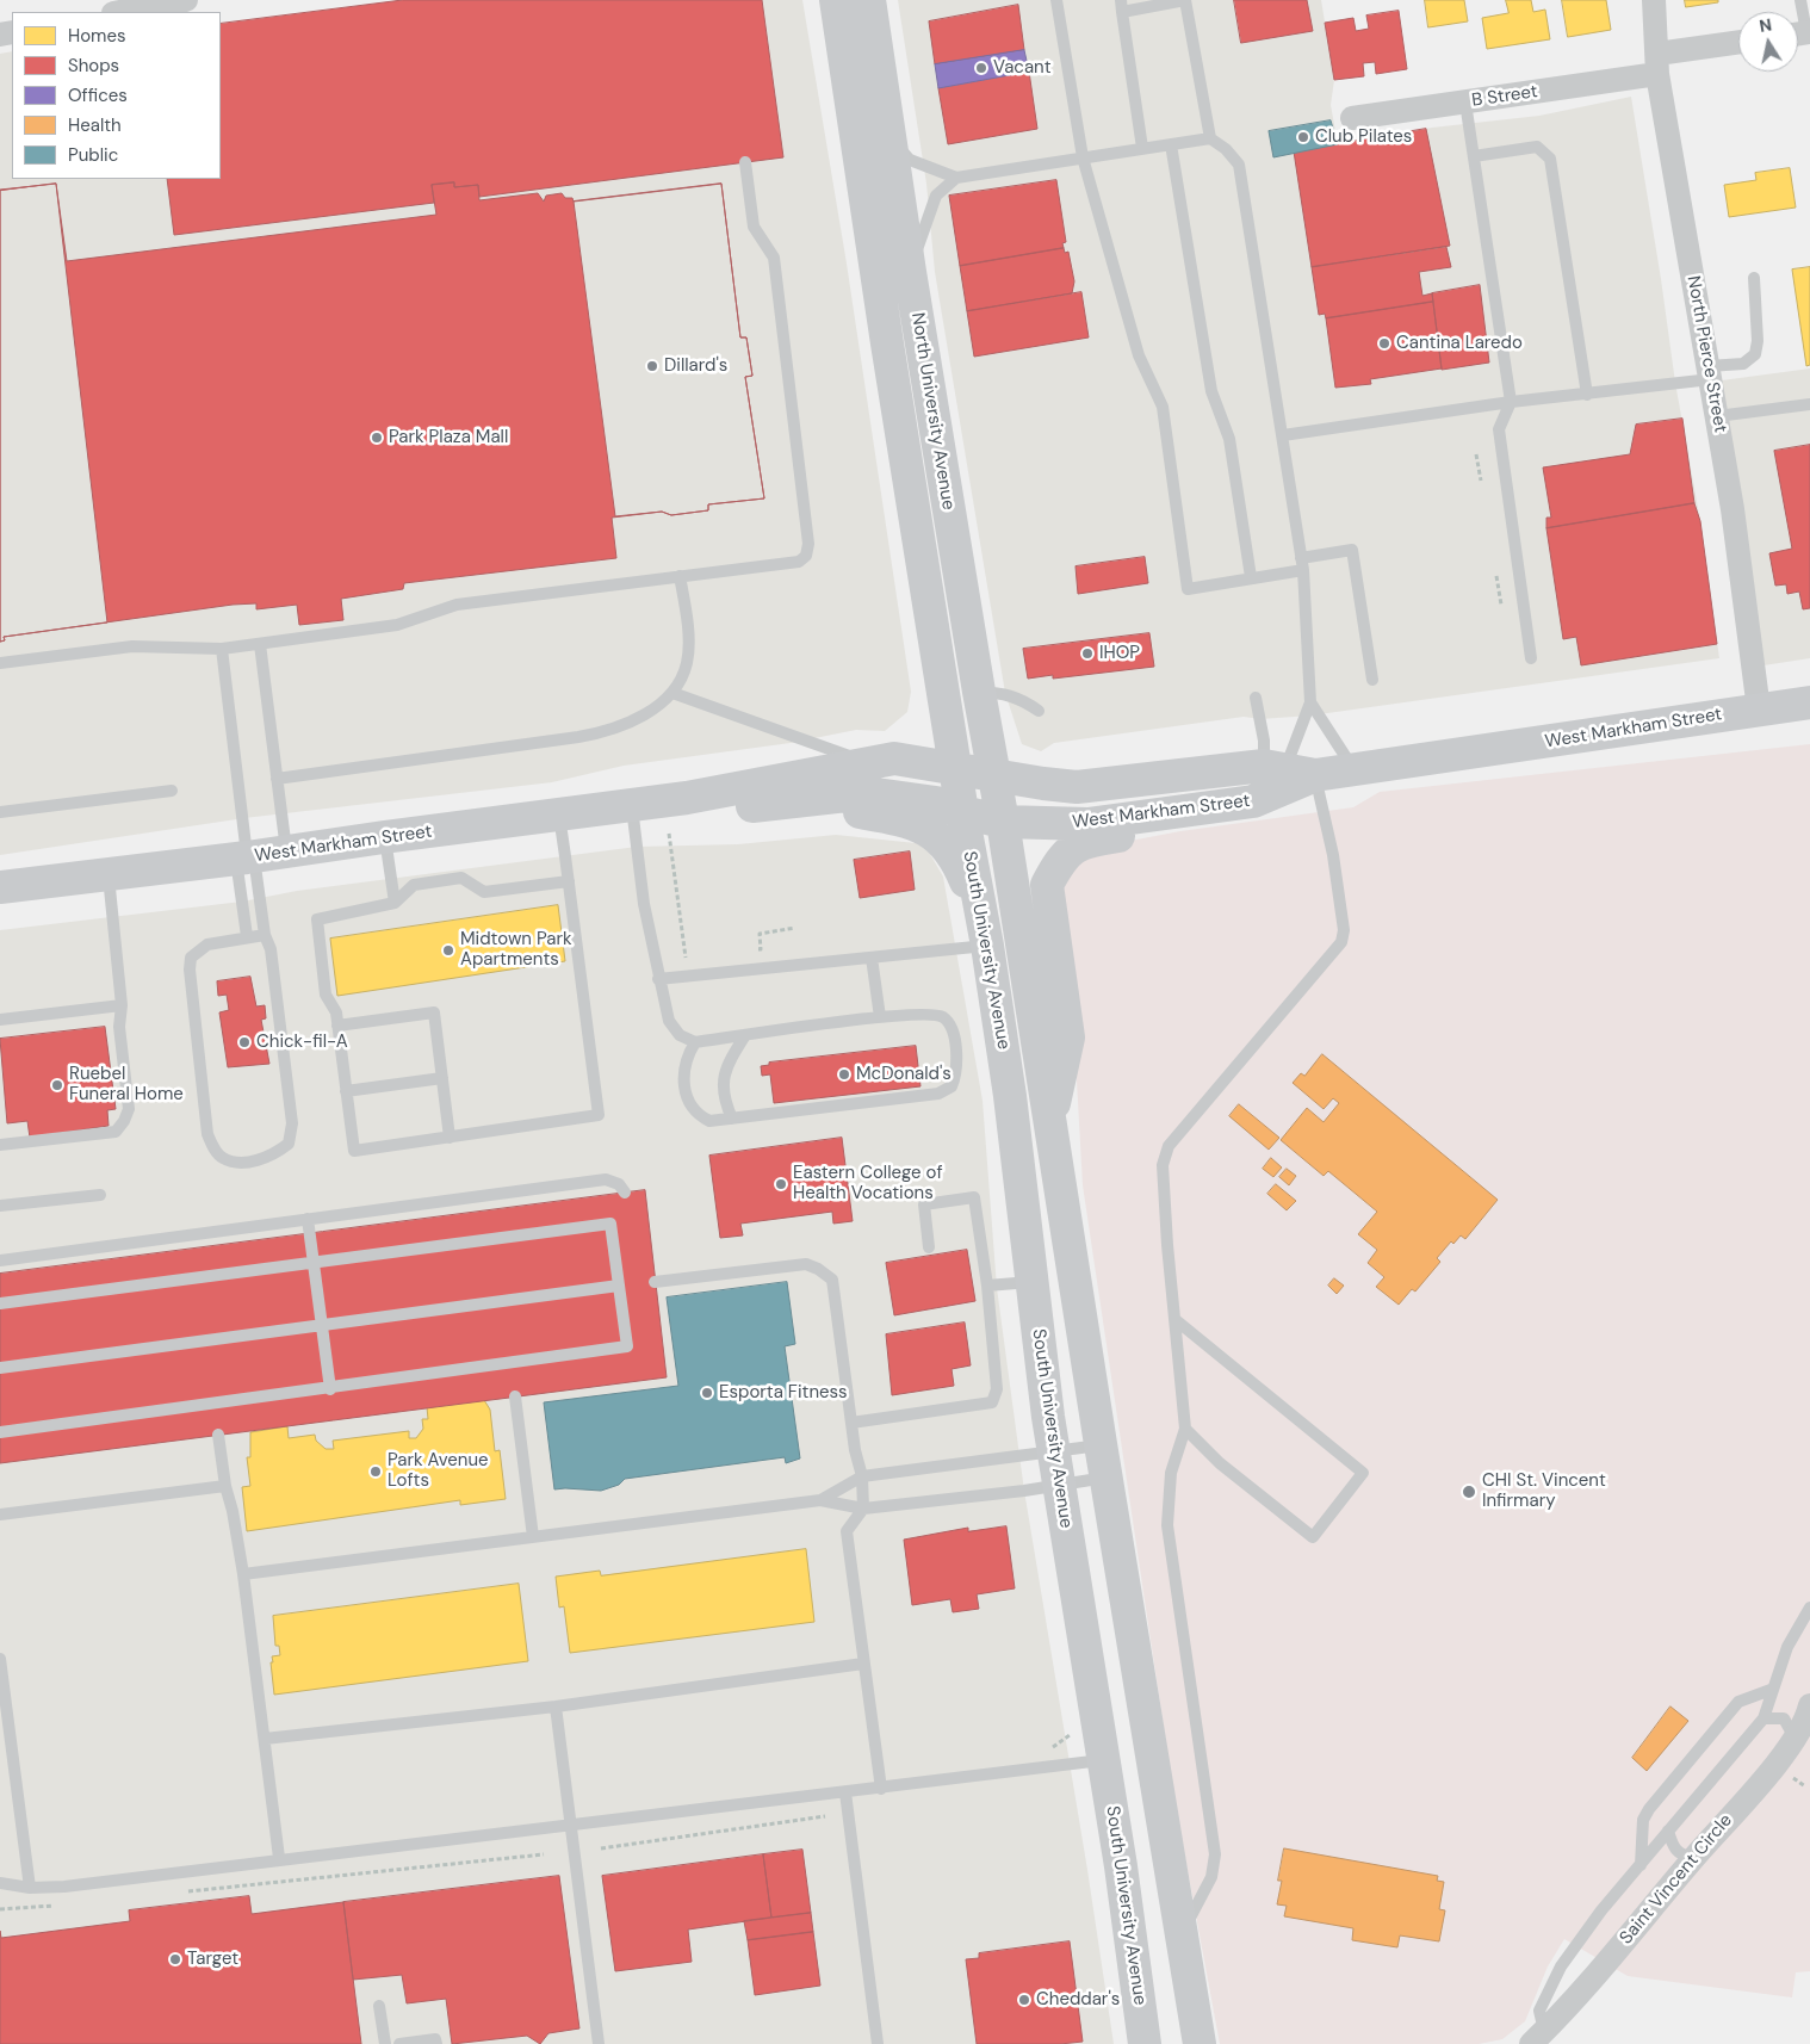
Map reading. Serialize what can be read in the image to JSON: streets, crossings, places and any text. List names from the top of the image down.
{
  "streets": {
    "main road": ["North University Avenue", "West Markham Street", "South University Avenue"],
    "street": ["B Street", "North Pierce Street", "Saint Vincent Circle"]
  },
  "crossings": [
    ["B Street", "North Pierce Street"],
    ["North Pierce Street", "West Markham Street"],
    ["North University Avenue", "West Markham Street"],
    ["North University Avenue", "South University Avenue"],
    ["West Markham Street", "South University Avenue"]
  ],
  "places": [
    "Vacant",
    "Club Pilates",
    "Cantina Laredo",
    "Dillard's",
    "Park Plaza Mall",
    "IHOP",
    "Midtown Park Apartments",
    "Chick-fil-A",
    "McDonald's",
    "Ruebel Funeral Home",
    "Eastern College of Health Vocations",
    "Esporta Fitness",
    "Park Avenue Lofts",
    "CHI St. Vincent Infirmary",
    "Target",
    "Cheddar's"
  ],
  "legend": [
    "Homes",
    "Shops",
    "Offices",
    "Health",
    "Public"
  ],
  "north": "top"
}
